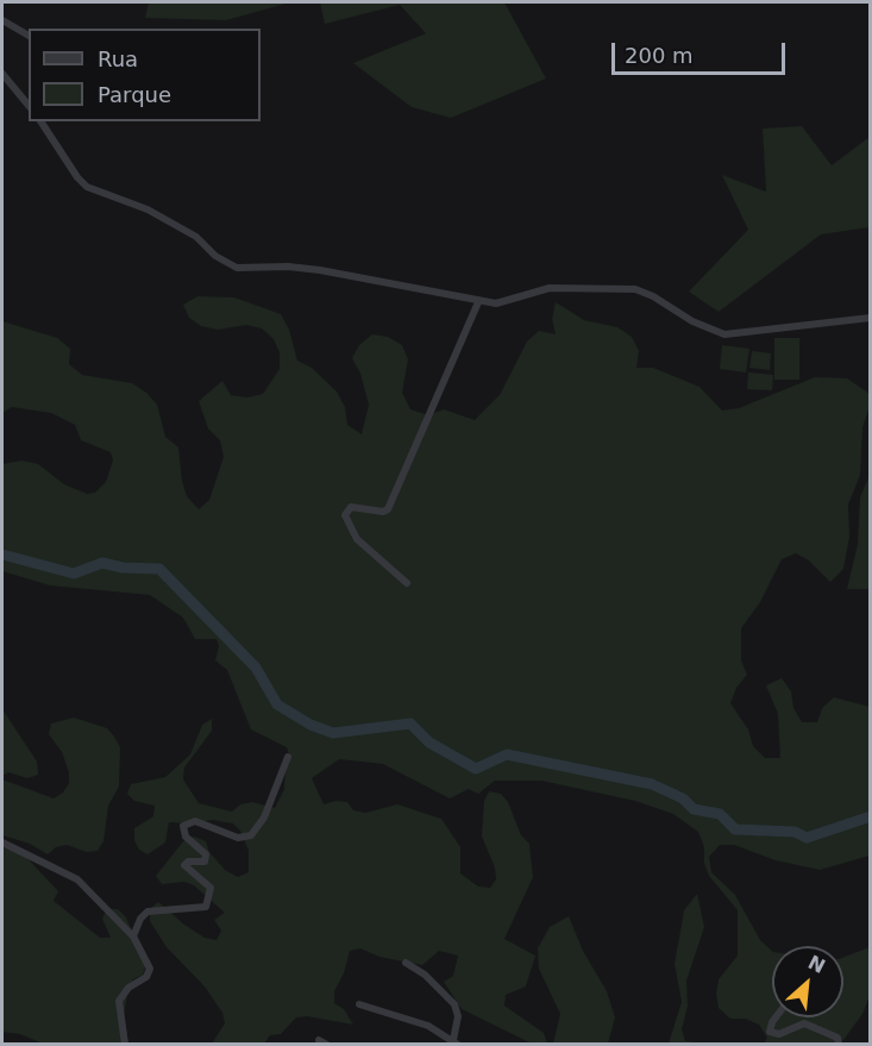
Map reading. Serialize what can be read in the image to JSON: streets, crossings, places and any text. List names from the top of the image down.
{
  "legend": ["Rua", "Parque"],
  "scale_bar": "200 m",
  "north": "top right"
}
